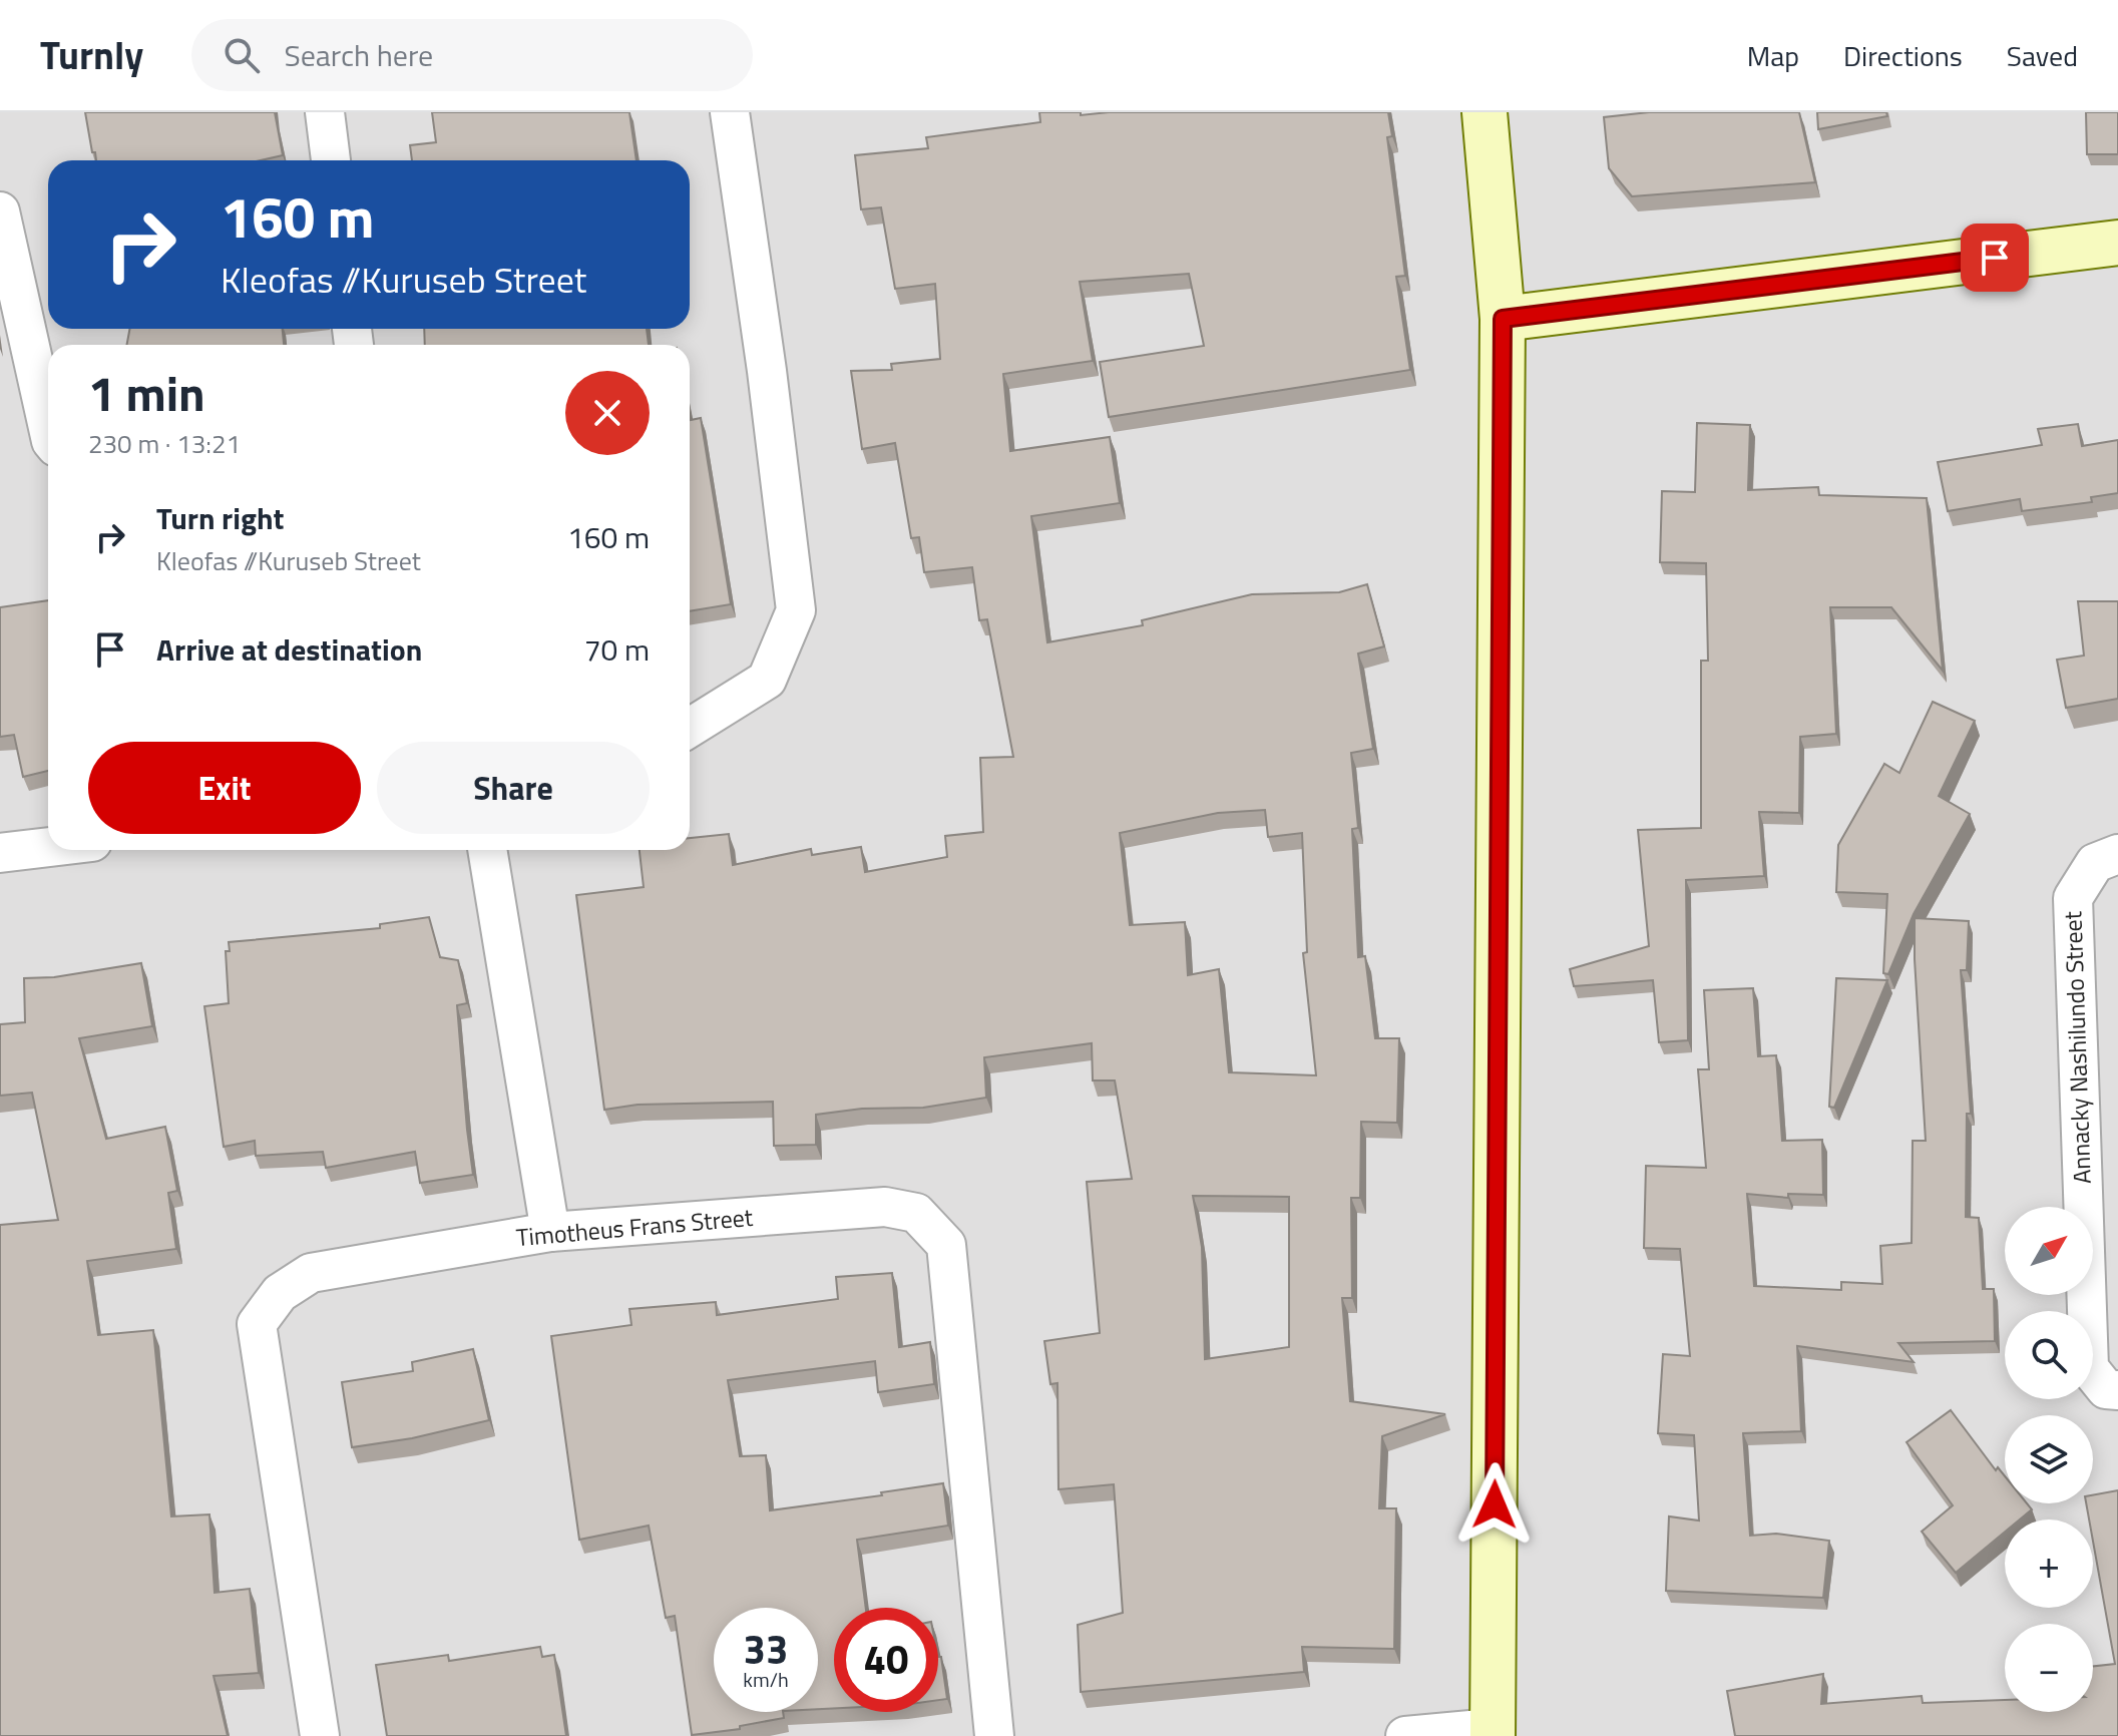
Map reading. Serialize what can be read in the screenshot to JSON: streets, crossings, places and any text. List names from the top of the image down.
{
  "streets": {
    "street": ["Annacky Nashilundo Street", "Timotheus Frans Street"]
  },
  "north": "top right",
  "page": {
    "header": "Turnly",
    "search": "Search here",
    "nav": ["Map", "Directions", "Saved"],
    "turn": ["160 m", "Kleofas //Kuruseb Street"],
    "heading": ["1 min", "230 m · 13:21"],
    "list": [
      {
        "name": "Turn right",
        "note": "Kleofas //Kuruseb Street",
        "value": "160 m"
      },
      {
        "name": "Arrive at destination",
        "value": "70 m"
      }
    ],
    "buttons": ["Exit", "Share"],
    "map_buttons": ["+", "−"],
    "speed": "33 km/h",
    "limit": "40"
  }
}
